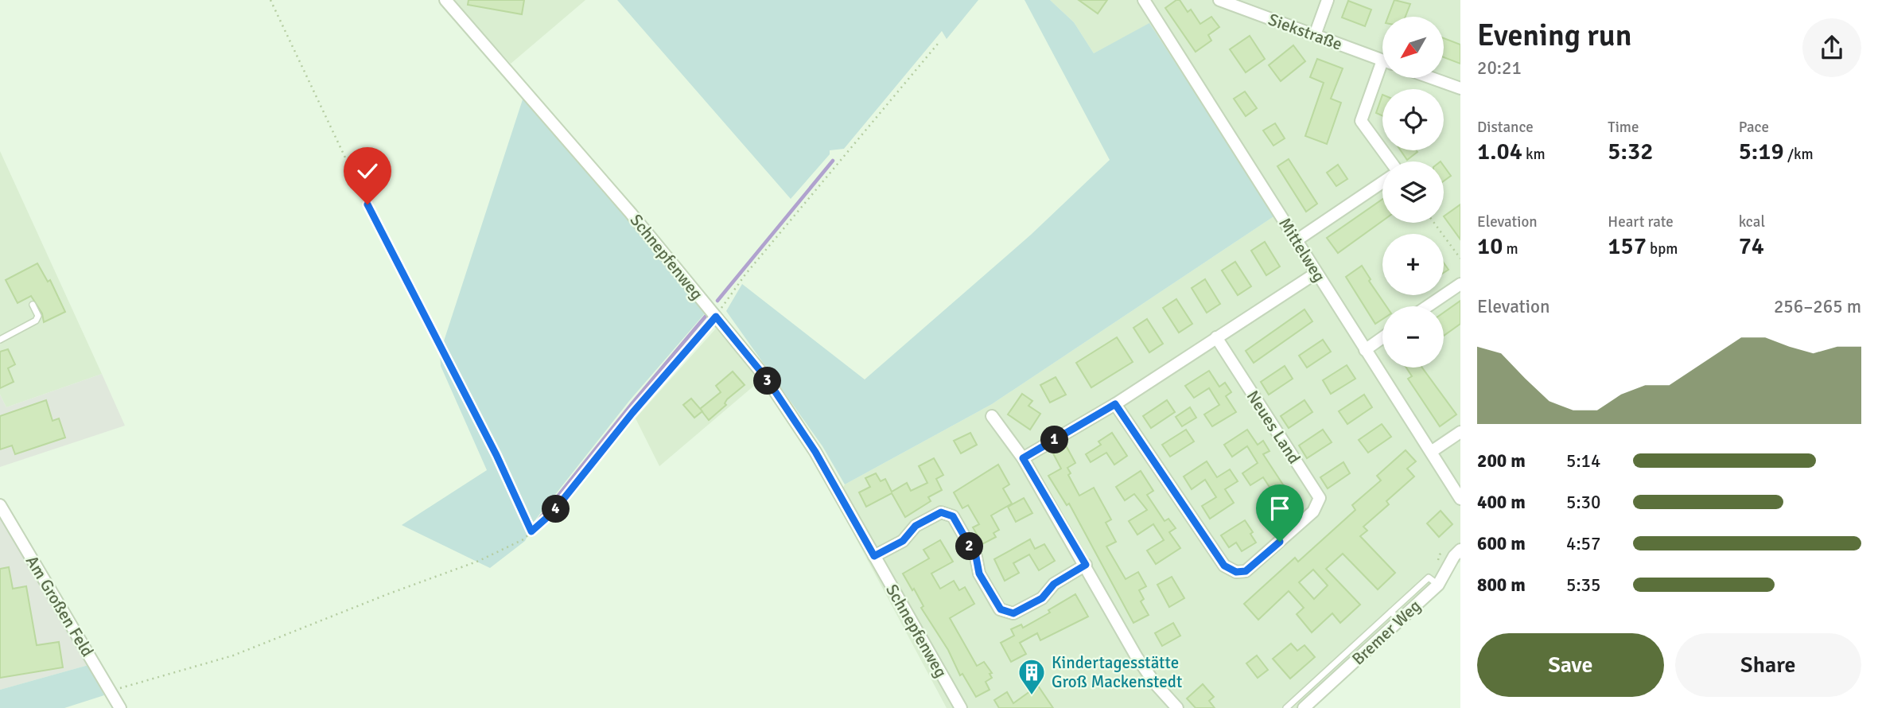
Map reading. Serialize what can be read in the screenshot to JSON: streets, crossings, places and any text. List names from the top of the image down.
{
  "streets": {
    "street": [
      "Siekstraße",
      "Mittelweg",
      "Schnepfenweg",
      "Neues Land",
      "Am Großen Feld",
      "Bremer Weg"
    ]
  },
  "places": {
    "building": ["Kindertagesstätte Groß Mackenstedt"]
  },
  "north": "bottom left",
  "page": {
    "heading": ["Evening run", "20:21"],
    "map_buttons": ["+", "−"],
    "stats": [
      ["Distance", "1.04 km"],
      ["Time", "5:32"],
      ["Pace", "5:19 /km"],
      ["Elevation", "10 m"],
      ["Heart rate", "157 bpm"],
      ["kcal", "74"]
    ],
    "chart": ["Elevation", "256–265 m"],
    "pins": [
      "3",
      "1",
      "4",
      "2"
    ],
    "list": [
      {
        "name": "200 m",
        "note": "5:14"
      },
      {
        "name": "400 m",
        "note": "5:30"
      },
      {
        "name": "600 m",
        "note": "4:57"
      },
      {
        "name": "800 m",
        "note": "5:35"
      }
    ],
    "buttons": ["Save", "Share"]
  }
}
